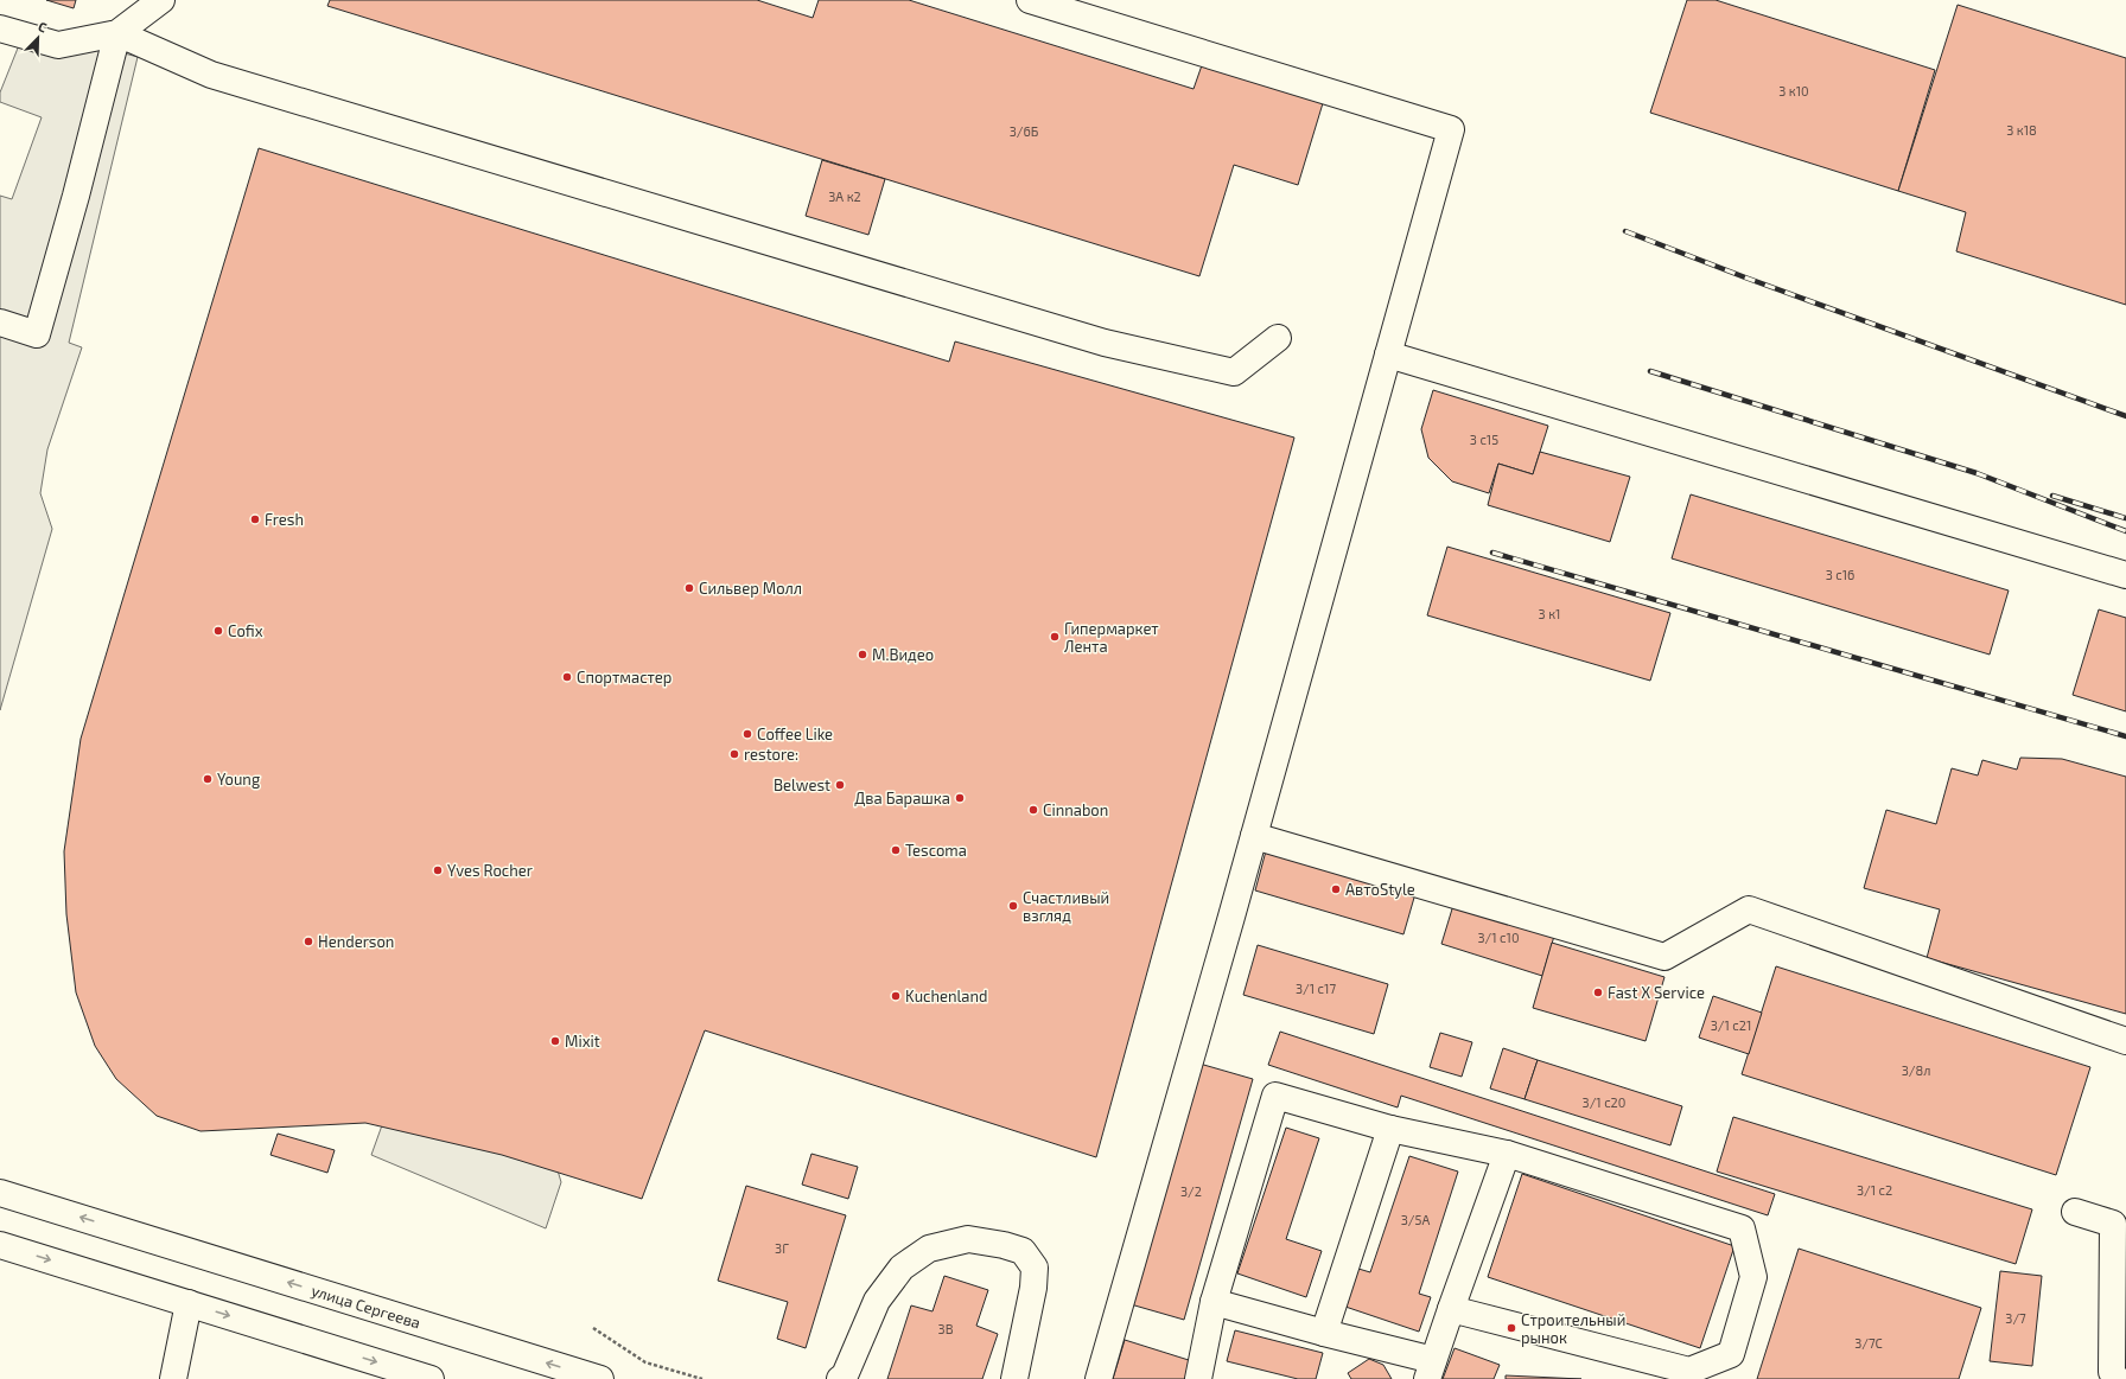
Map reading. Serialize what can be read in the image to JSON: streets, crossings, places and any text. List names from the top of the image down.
{
  "streets": {
    "main road": ["улица Сергеева"]
  },
  "places": [
    "Fresh",
    "Сильвер Молл",
    "Cofix",
    "Гипермаркет Лента",
    "М.Видео",
    "Спортмастер",
    "Coffee Like",
    "restore:",
    "Young",
    "Belwest",
    "Два Барашка",
    "Cinnabon",
    "Tescoma",
    "Yves Rocher",
    "АвтоStyle",
    "Счастливый взгляд",
    "Henderson",
    "Fast X Service",
    "Kuchenland",
    "Mixit",
    "Строительный рынок"
  ],
  "house_numbers": [
    "3 к10",
    "3 к18",
    "3/6Б",
    "3А к2",
    "3 с15",
    "3 с16",
    "3 к1",
    "3/1 с10",
    "3/1 с17",
    "3/1 с21",
    "3/8л",
    "3/1 с20",
    "3/1 с2",
    "3/2",
    "3/5А",
    "3Г",
    "3/7",
    "3В",
    "3/7С"
  ],
  "north": "top right"
}
